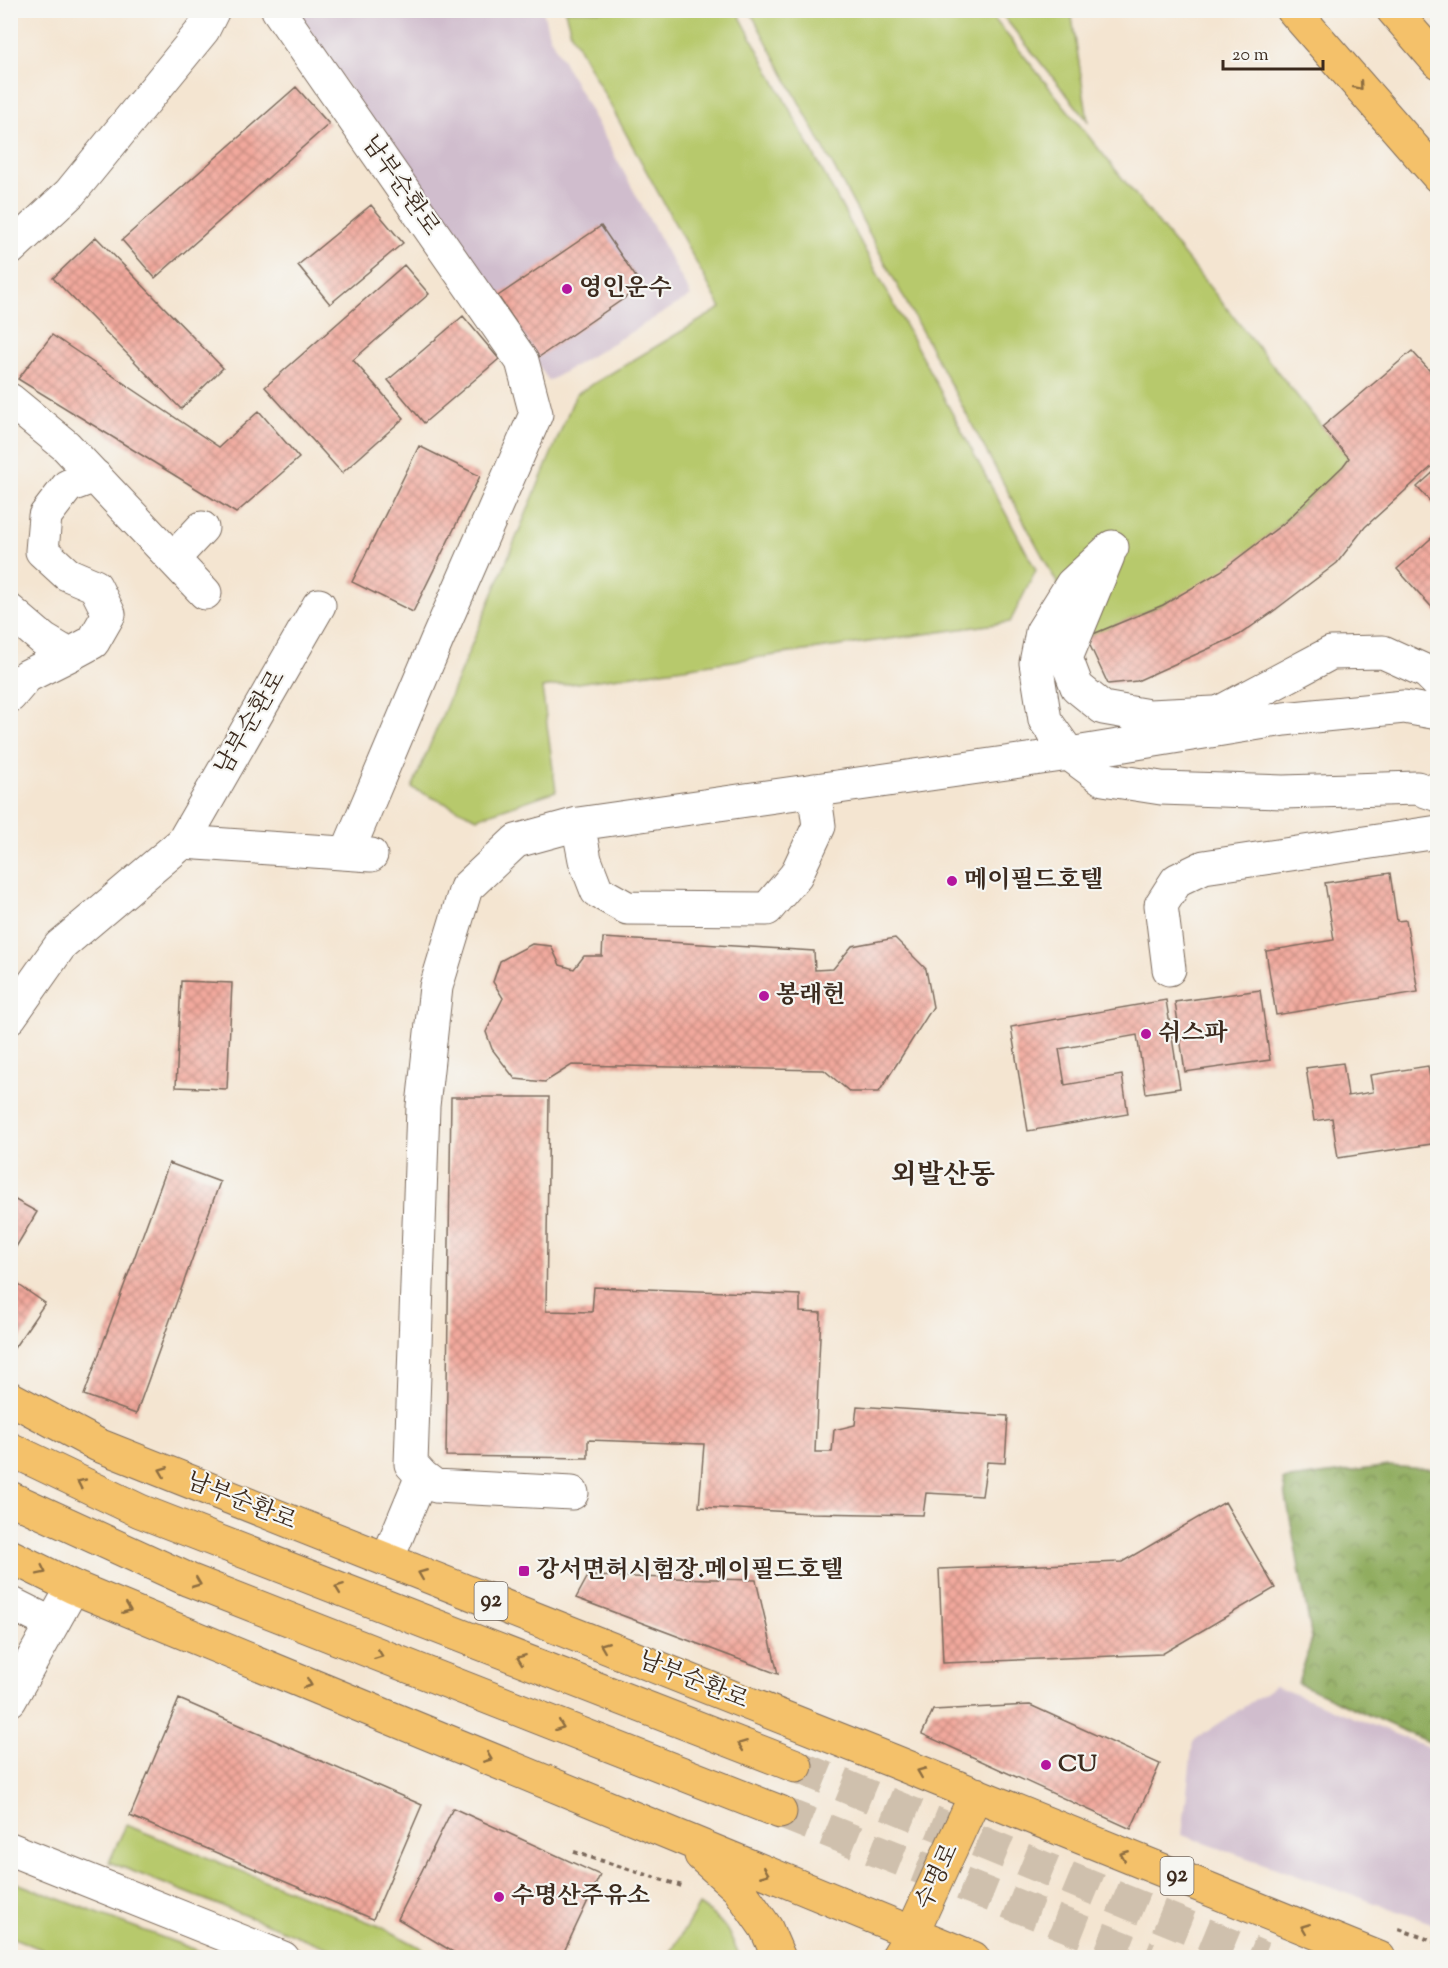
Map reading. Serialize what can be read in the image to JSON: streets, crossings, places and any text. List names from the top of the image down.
{
  "streets": {
    "main road": ["남부순환로", "92", "수명로"]
  },
  "crossings": [
    ["남부순환로", "수명로"]
  ],
  "one_way": ["남부순환로"],
  "districts": ["외발산동"],
  "places": {
    "other": [
      "영인운수",
      "메이필드호텔",
      "봉래헌",
      "쉬스파",
      "CU",
      "수명산주유소"
    ],
    "transit": ["강서면허시험장.메이필드호텔"]
  },
  "scale_bar": "20 m"
}
